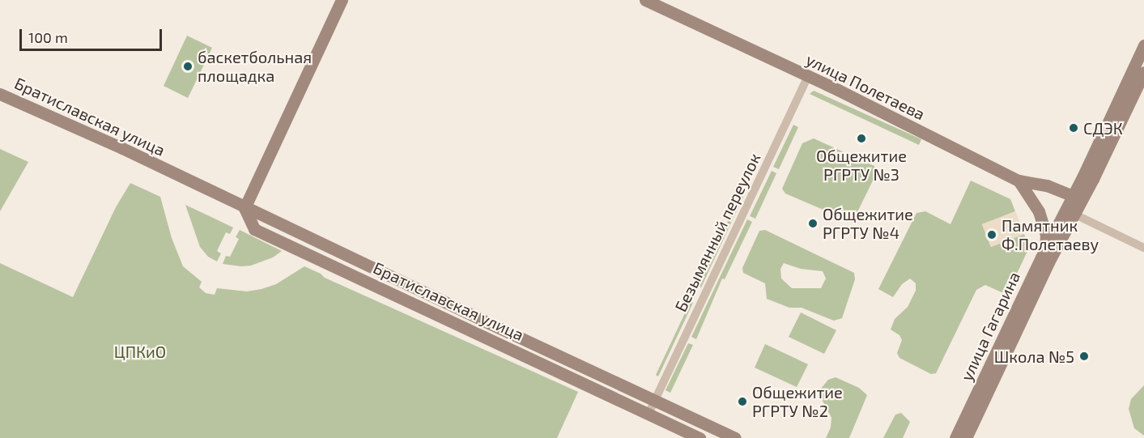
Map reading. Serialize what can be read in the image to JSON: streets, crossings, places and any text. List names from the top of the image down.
{
  "streets": {
    "street": [
      "улица Полетаева",
      "Братиславская улица",
      "Безымянный переулок",
      "улица Гагарина"
    ]
  },
  "crossings": [
    ["улица Полетаева", "Безымянный переулок"],
    ["улица Полетаева", "улица Гагарина"],
    ["Братиславская улица", "Безымянный переулок"]
  ],
  "parks": ["ЦПКиО"],
  "places": [
    "баскетбольная площадка",
    "СДЭК",
    "Общежитие РГРТУ №3",
    "Общежитие РГРТУ №4",
    "Памятник Ф.Полетаеву",
    "Школа №5",
    "Общежитие РГРТУ №2"
  ],
  "scale_bar": "100 m"
}
